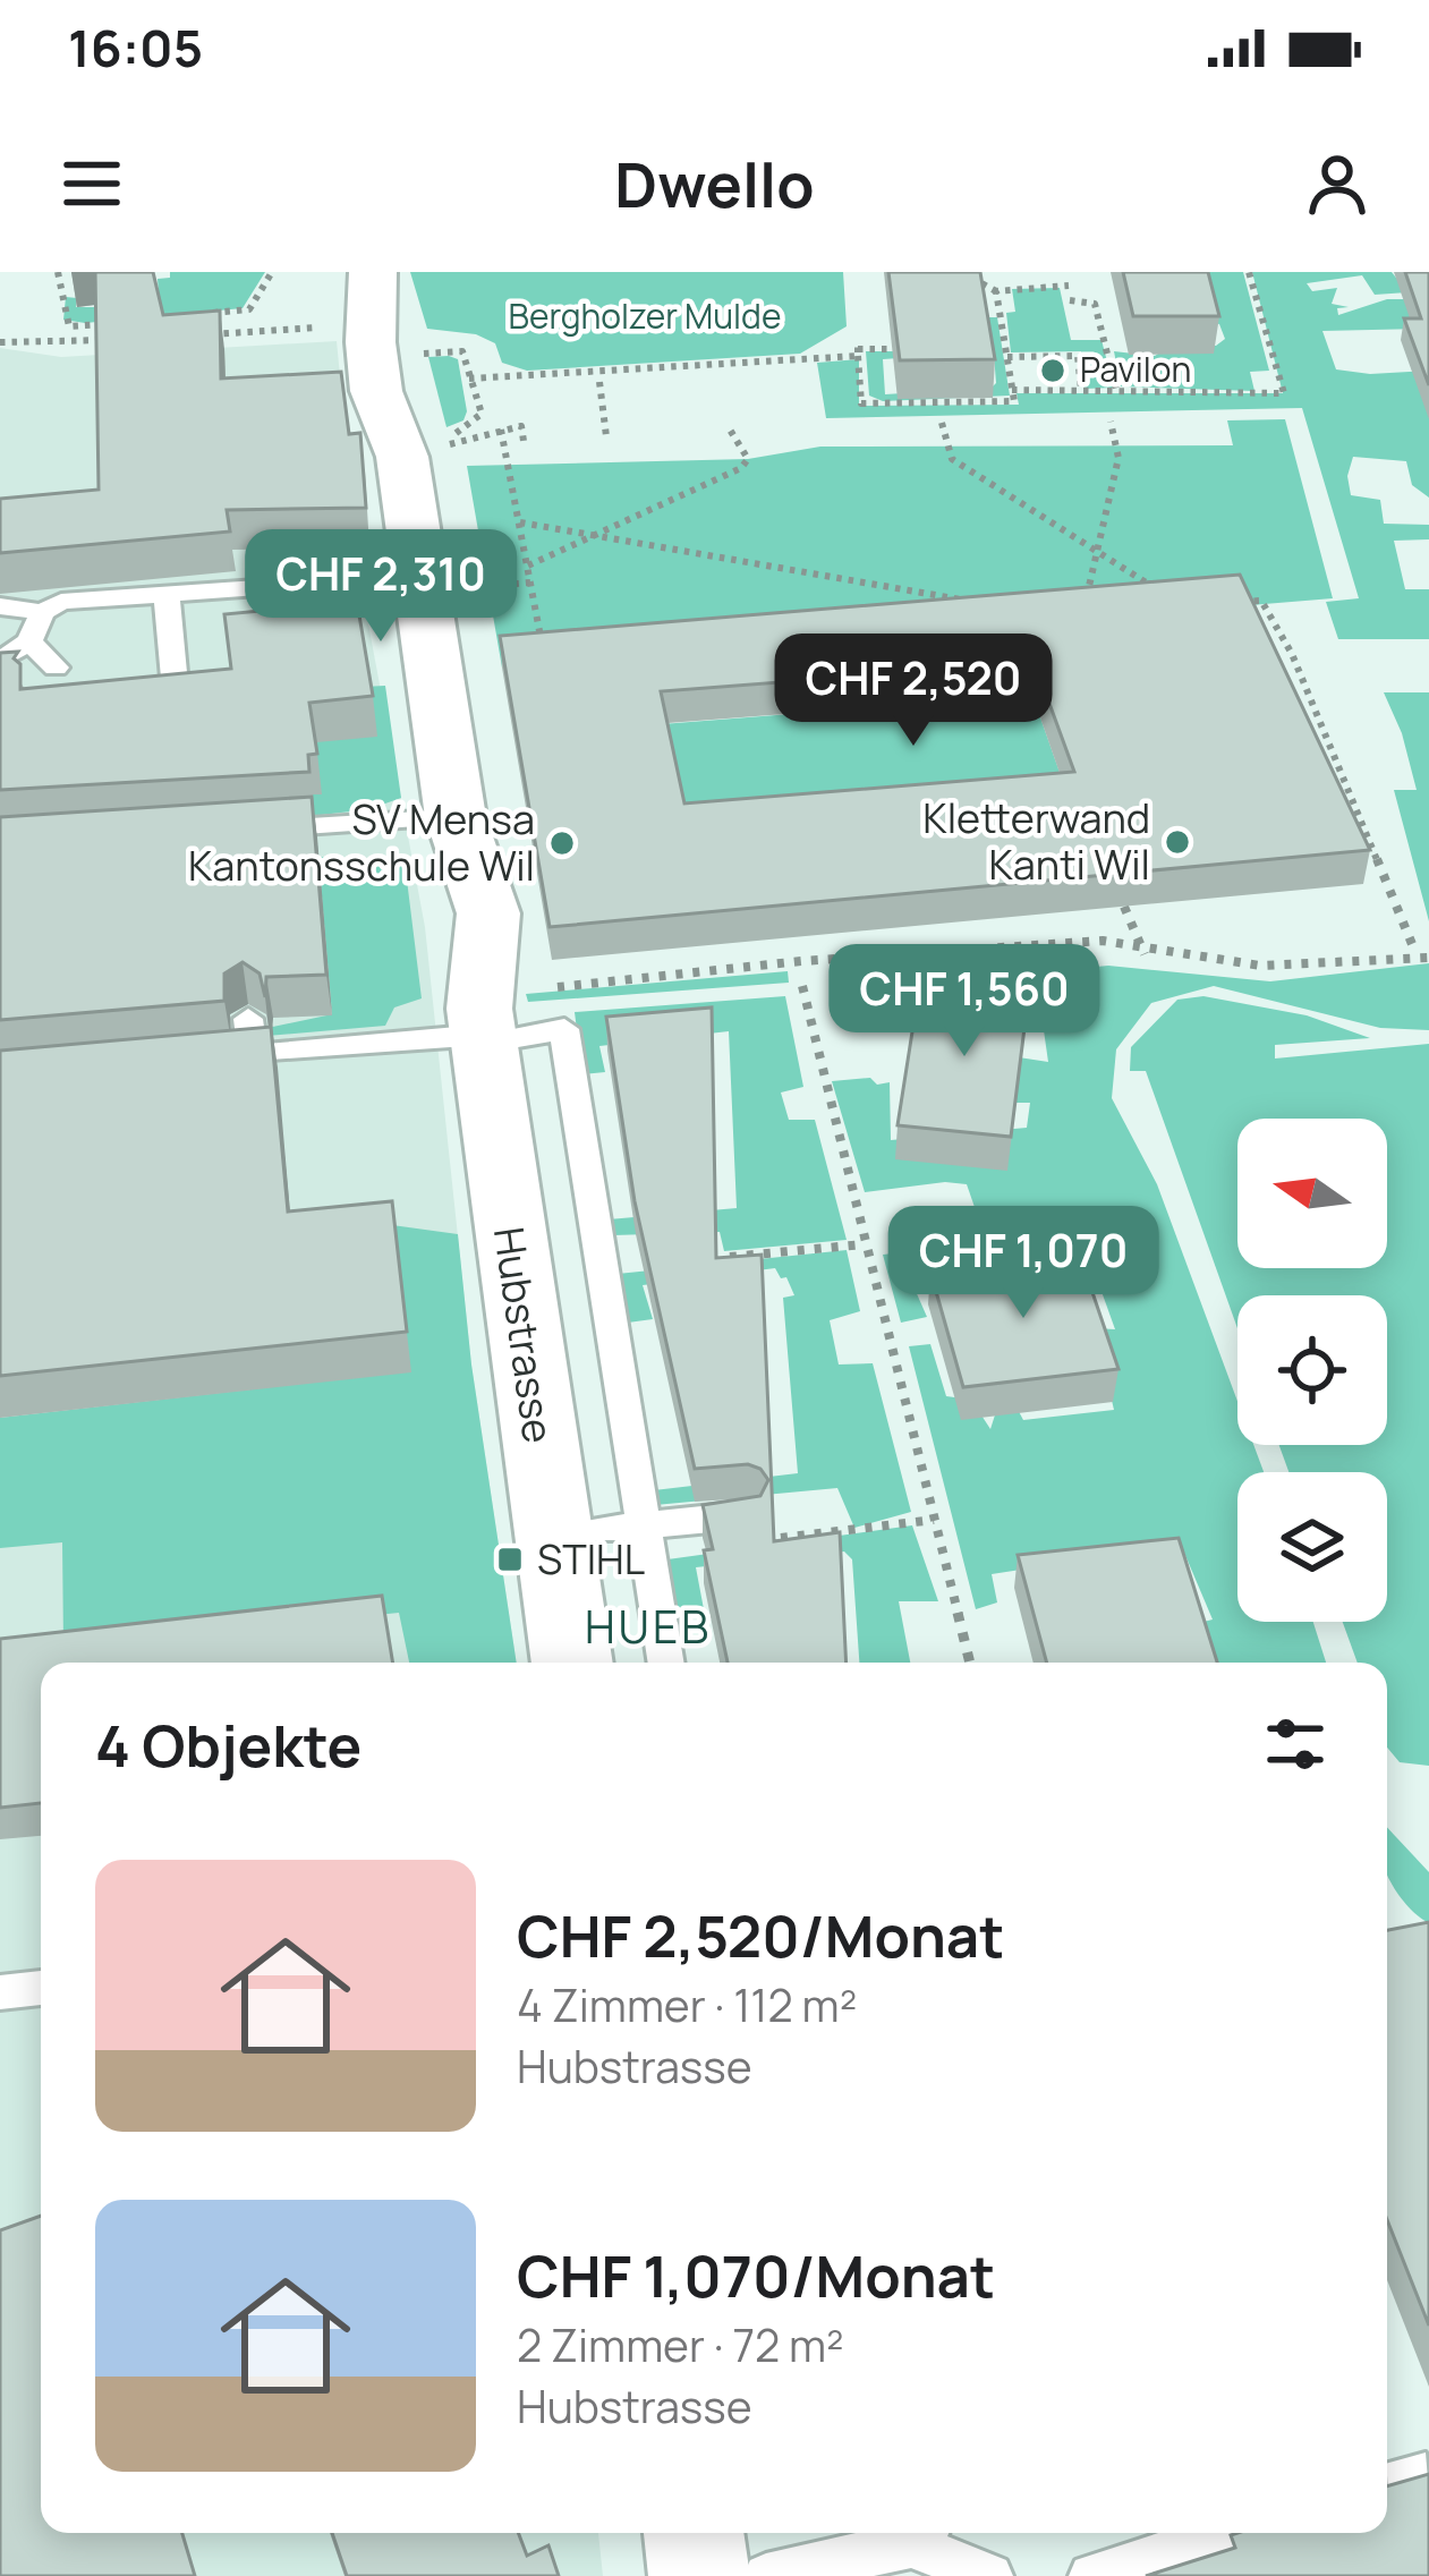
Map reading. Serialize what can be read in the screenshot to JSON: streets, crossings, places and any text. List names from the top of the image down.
{
  "streets": {
    "street": ["Hubstrasse"]
  },
  "districts": ["HUEB"],
  "parks": ["Bergholzer Mulde"],
  "places": {
    "other": ["Pavilon", "Kletterwand Kanti Wil", "SV Mensa Kantonsschule Wil"],
    "transit": ["STIHL"]
  },
  "north": "left",
  "page": {
    "status": "16:05",
    "header": "Dwello",
    "price": [
      "CHF 2,310",
      "CHF 2,520",
      "CHF 1,560",
      "CHF 1,070"
    ],
    "heading": "4 Objekte",
    "list": [
      {
        "name": "CHF 2,520/Monat",
        "note": "4 Zimmer · 112 m² · Hubstrasse"
      },
      {
        "name": "CHF 1,070/Monat",
        "note": "2 Zimmer · 72 m² · Hubstrasse"
      }
    ]
  }
}
